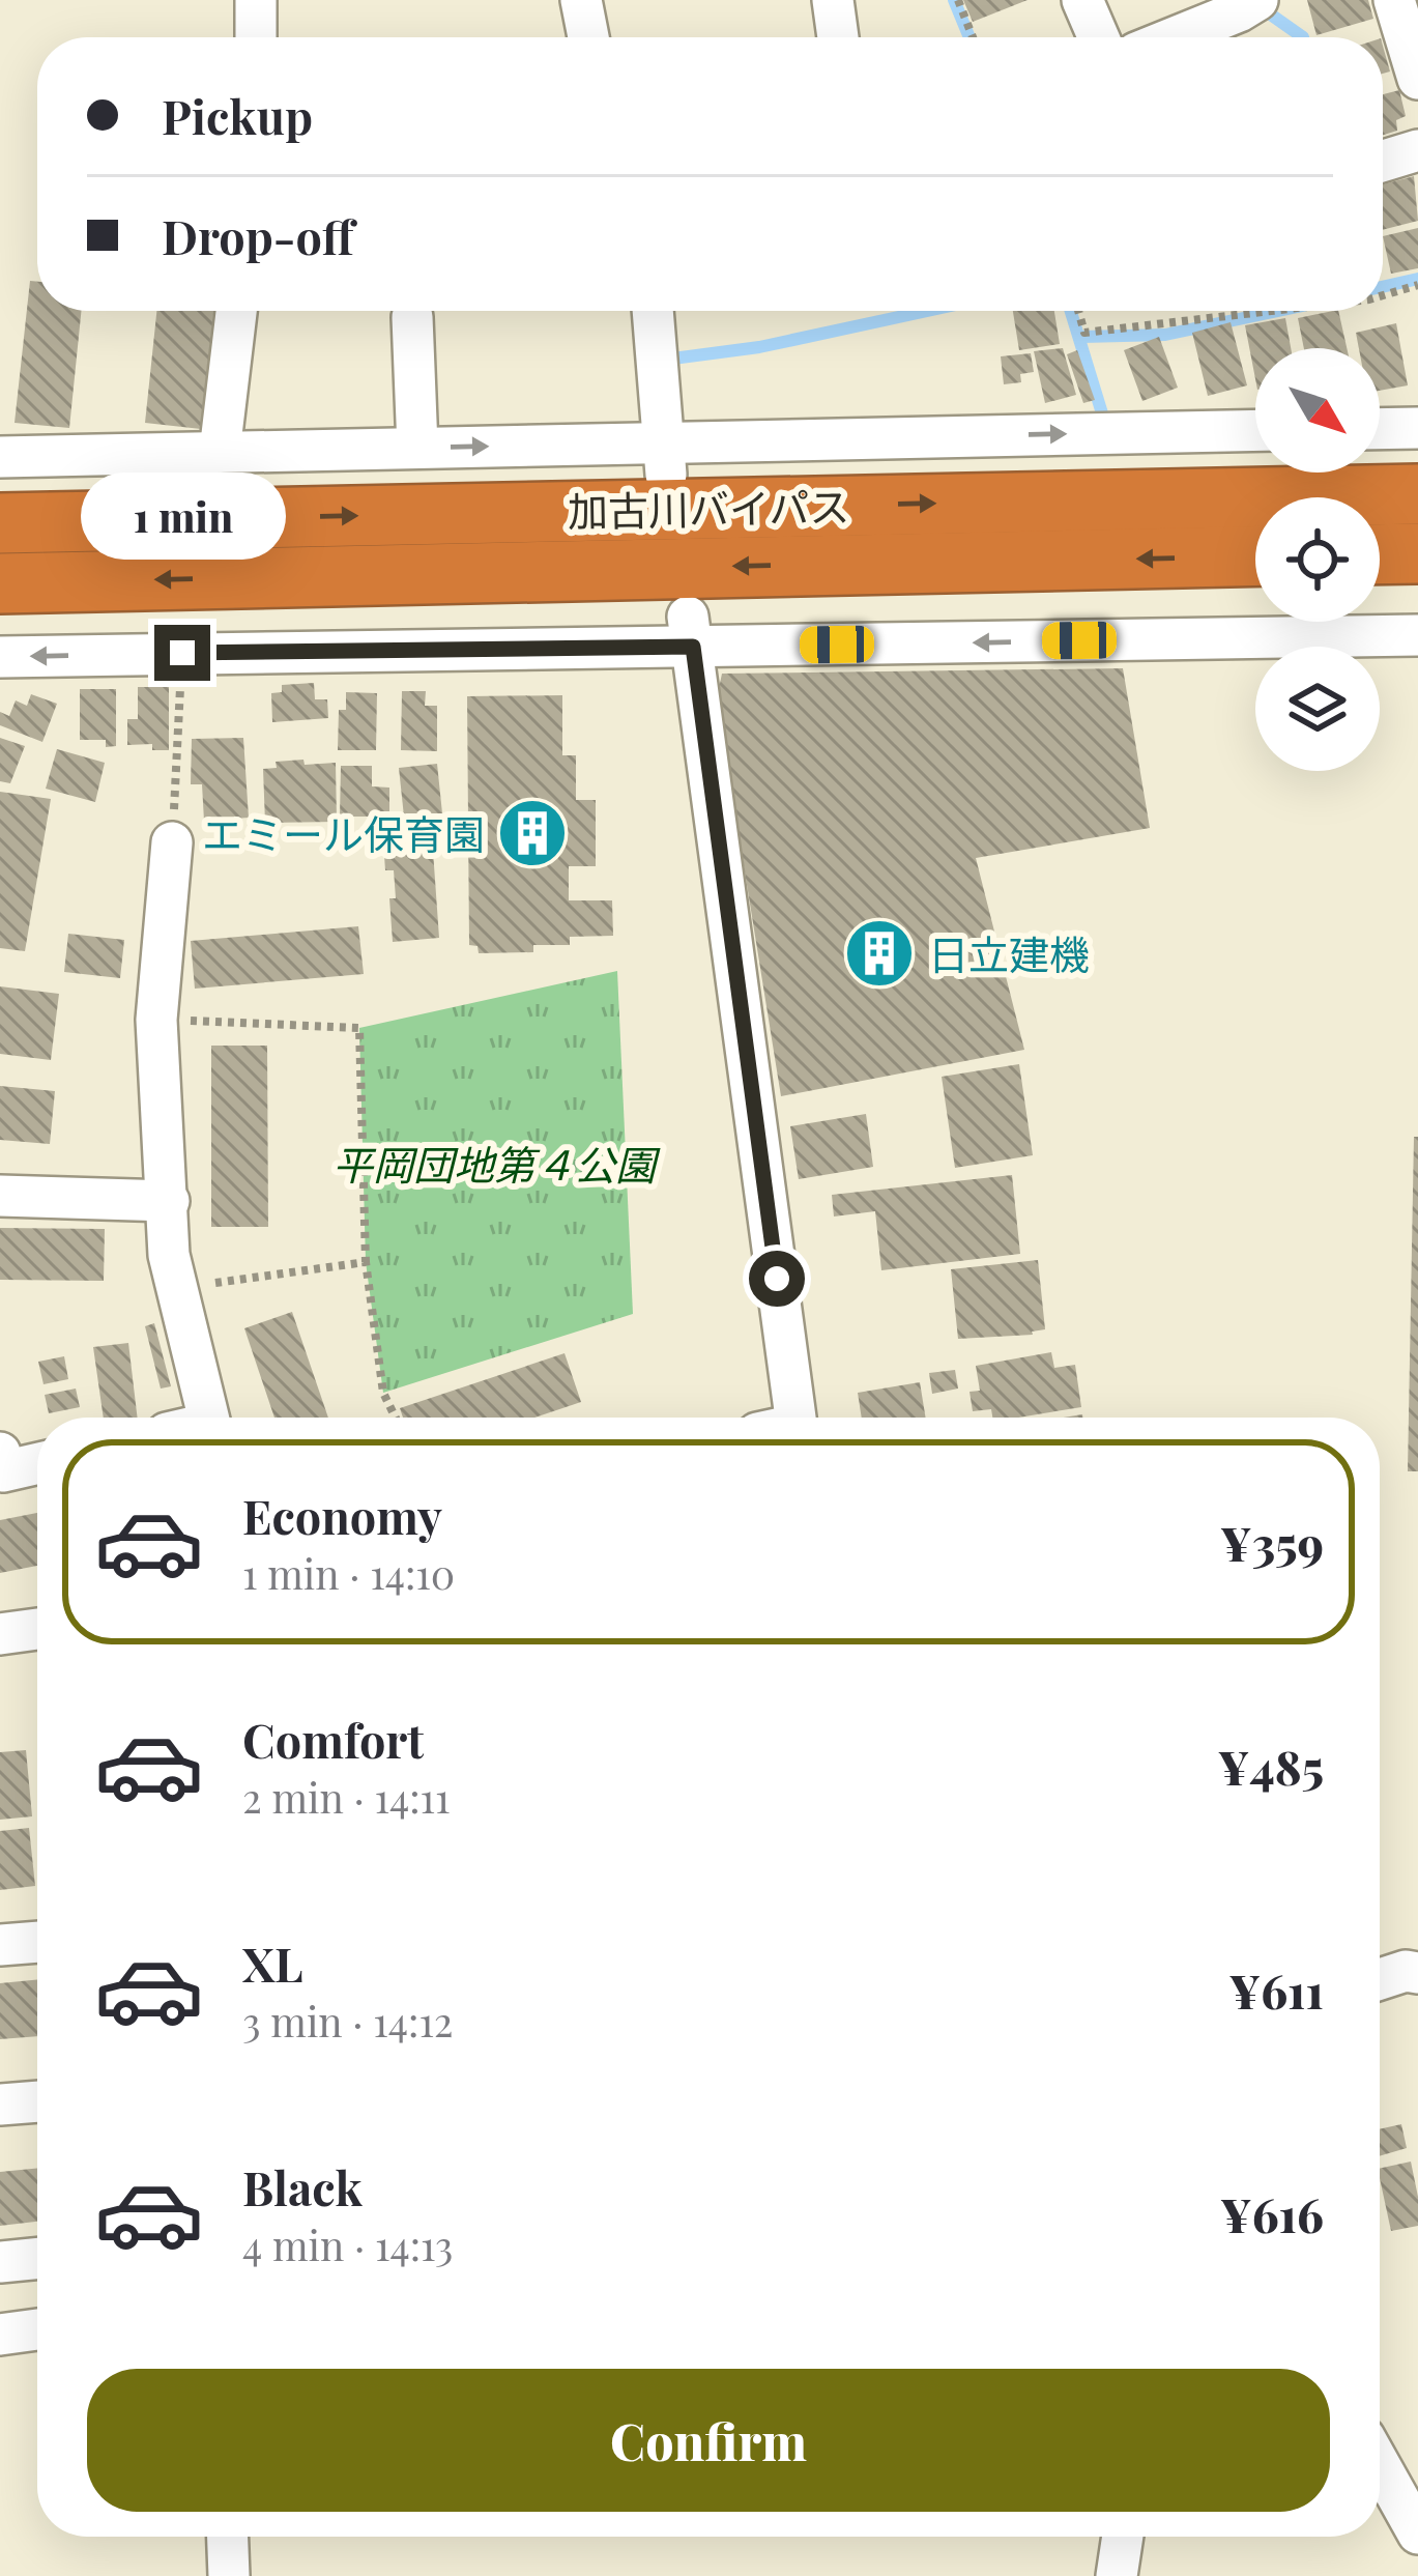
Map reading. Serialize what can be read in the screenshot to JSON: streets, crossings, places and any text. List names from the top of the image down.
{
  "streets": {
    "highway": ["加古川バイパス"]
  },
  "parks": ["平岡団地第４公園"],
  "places": {
    "building": ["エミール保育園", "日立建機"]
  },
  "north": "bottom right",
  "page": {
    "banner": ["Pickup", "Drop-off"],
    "bubble": "1 min",
    "list": [
      {
        "name": "Economy",
        "note": "1 min · 14:10",
        "value": "¥359"
      },
      {
        "name": "Comfort",
        "note": "2 min · 14:11",
        "value": "¥485"
      },
      {
        "name": "XL",
        "note": "3 min · 14:12",
        "value": "¥611"
      },
      {
        "name": "Black",
        "note": "4 min · 14:13",
        "value": "¥616"
      }
    ],
    "buttons": "Confirm"
  }
}
